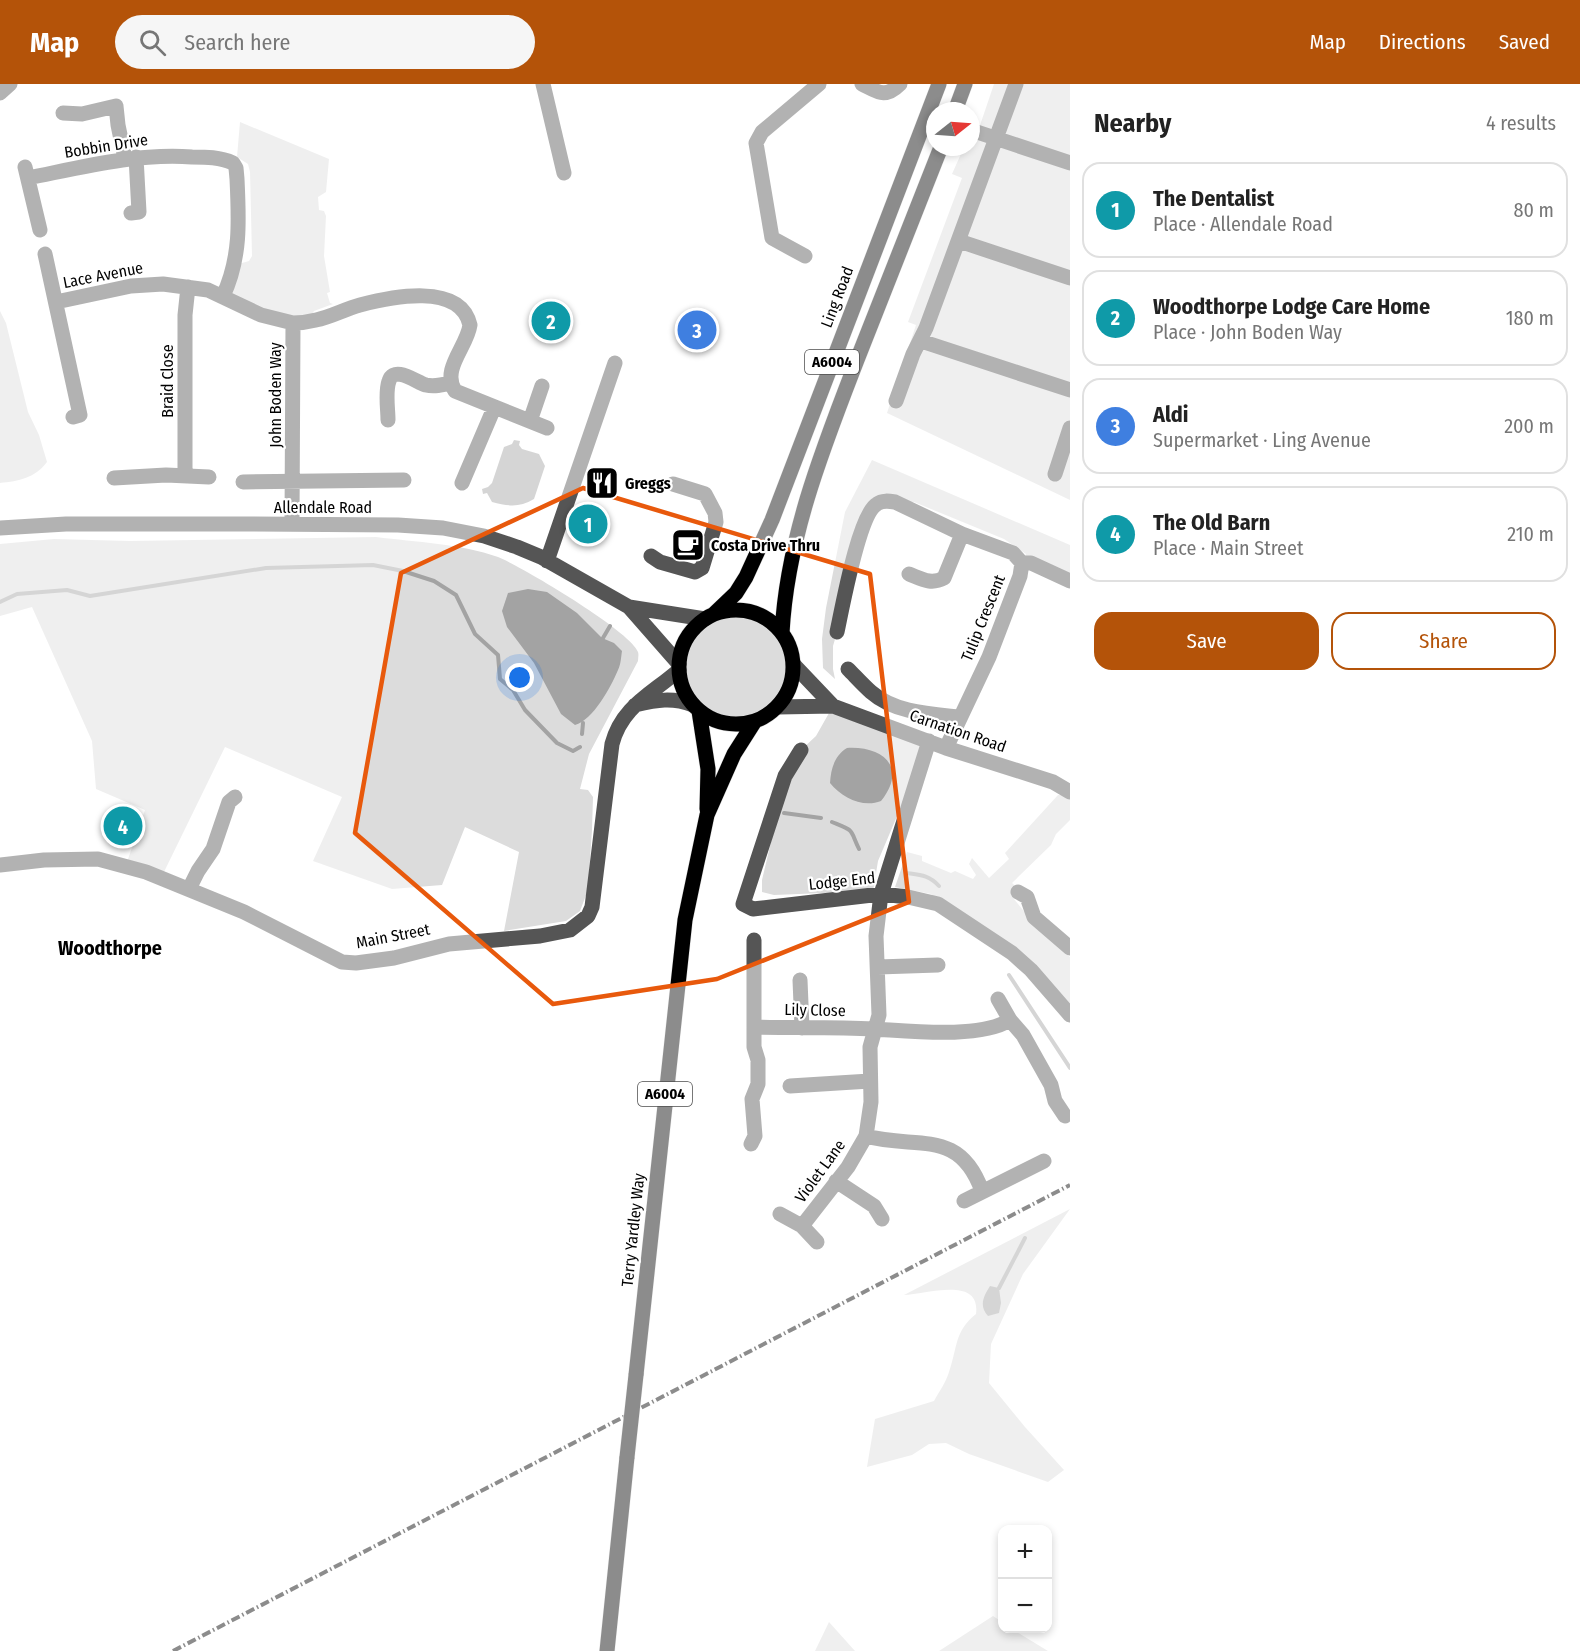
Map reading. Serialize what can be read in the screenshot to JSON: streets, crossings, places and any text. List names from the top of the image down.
{
  "streets": {
    "main road": ["Ling Road", "A6004", "Terry Yardley Way"],
    "street": [
      "Bobbin Drive",
      "Lace Avenue",
      "Braid Close",
      "John Boden Way",
      "Allendale Road",
      "Tulip Crescent",
      "Carnation Road",
      "Lodge End",
      "Main Street",
      "Lily Close",
      "Violet Lane"
    ]
  },
  "crossings": [
    ["Bobbin Drive", "Lace Avenue"],
    ["Lace Avenue", "Braid Close"],
    ["Lace Avenue", "John Boden Way"],
    ["Ling Road", "A6004"],
    ["Ling Road", "Allendale Road"],
    ["Ling Road", "Carnation Road"],
    ["Ling Road", "Main Street"],
    ["Ling Road", "Terry Yardley Way"],
    ["A6004", "Allendale Road"],
    ["A6004", "Carnation Road"],
    ["A6004", "Main Street"],
    ["A6004", "Terry Yardley Way"],
    ["John Boden Way", "Allendale Road"],
    ["Allendale Road", "Carnation Road"],
    ["Allendale Road", "Main Street"],
    ["Allendale Road", "Terry Yardley Way"],
    ["Tulip Crescent", "Carnation Road"],
    ["Carnation Road", "Main Street"],
    ["Carnation Road", "Violet Lane"],
    ["Carnation Road", "Terry Yardley Way"],
    ["Lodge End", "Violet Lane"],
    ["Main Street", "Terry Yardley Way"],
    ["Lily Close", "Violet Lane"]
  ],
  "districts": ["Woodthorpe"],
  "places": {
    "restaurant": ["Greggs"],
    "cafe": ["Costa Drive Thru"]
  },
  "north": "right",
  "page": {
    "header": "Map",
    "search": "Search here",
    "nav": ["Map", "Directions", "Saved"],
    "heading": ["Nearby", "4 results"],
    "list": [
      {
        "mark": "1",
        "name": "The Dentalist",
        "note": "Place · Allendale Road",
        "value": "80 m"
      },
      {
        "mark": "2",
        "name": "Woodthorpe Lodge Care Home",
        "note": "Place · John Boden Way",
        "value": "180 m"
      },
      {
        "mark": "3",
        "name": "Aldi",
        "note": "Supermarket · Ling Avenue",
        "value": "200 m"
      },
      {
        "mark": "4",
        "name": "The Old Barn",
        "note": "Place · Main Street",
        "value": "210 m"
      }
    ],
    "pins": [
      "2",
      "3",
      "1",
      "4"
    ],
    "buttons": ["Save", "Share"],
    "map_buttons": ["+", "−"]
  }
}
